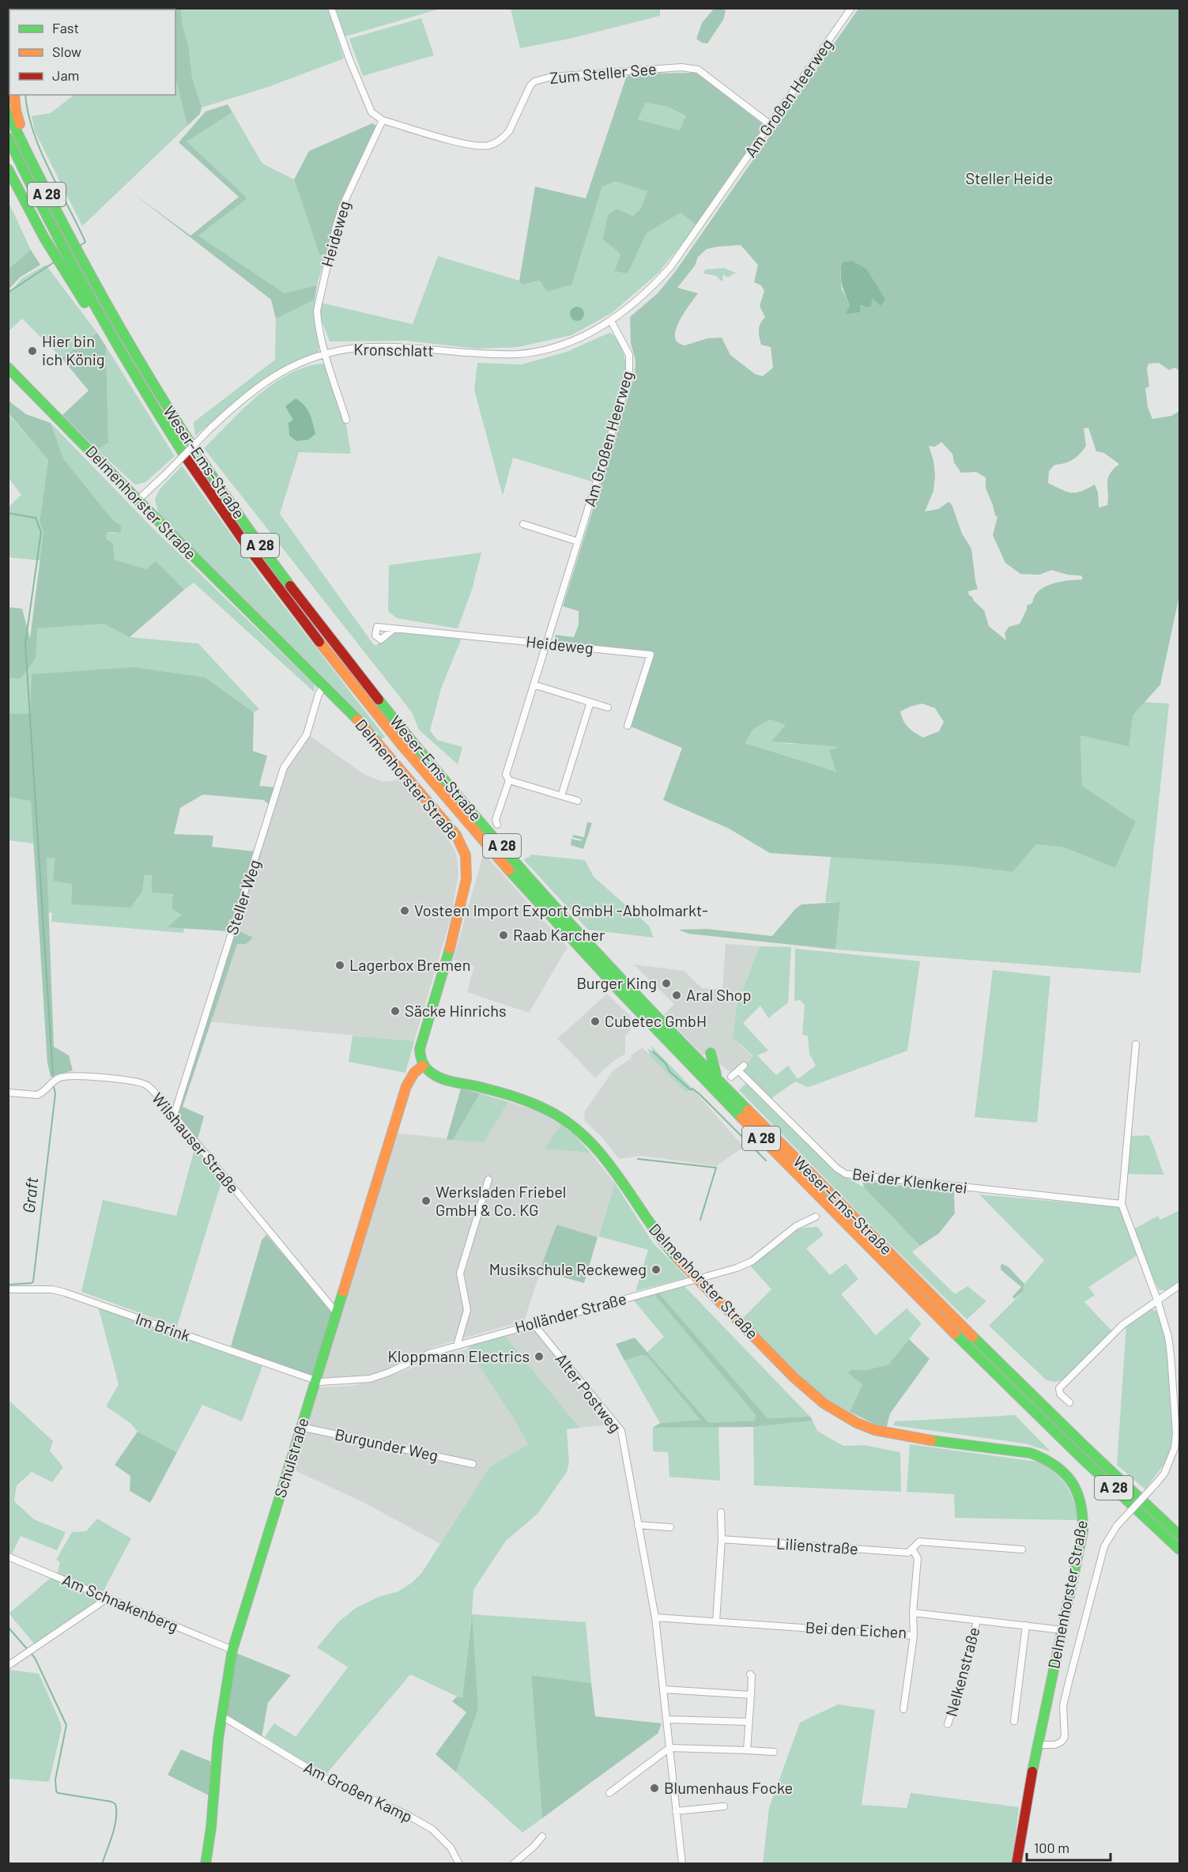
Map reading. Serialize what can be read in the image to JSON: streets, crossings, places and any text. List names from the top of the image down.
{
  "streets": {
    "main road": [
      "A 28",
      "Weser-Ems-Straße",
      "Delmenhorster Straße",
      "Schulstraße"
    ],
    "street": [
      "Zum Steller See",
      "Am Großen Heerweg",
      "Heideweg",
      "Kronschlatt",
      "Steller Weg",
      "Wilshauser Straße",
      "Bei der Klenkerei",
      "Holländer Straße",
      "Im Brink",
      "Alter Postweg",
      "Burgunder Weg",
      "Lilienstraße",
      "Am Schnakenberg",
      "Bei den Eichen",
      "Nelkenstraße",
      "Am Großen Kamp"
    ]
  },
  "crossings": [
    ["Zum Steller See", "Am Großen Heerweg"],
    ["Zum Steller See", "Heideweg"],
    ["Am Großen Heerweg", "Heideweg"],
    ["Am Großen Heerweg", "Kronschlatt"],
    ["Heideweg", "Kronschlatt"],
    ["Kronschlatt", "Delmenhorster Straße"],
    ["Delmenhorster Straße", "Steller Weg"],
    ["Delmenhorster Straße", "Holländer Straße"],
    ["Delmenhorster Straße", "Schulstraße"],
    ["Delmenhorster Straße", "Bei den Eichen"],
    ["Steller Weg", "Wilshauser Straße"],
    ["Wilshauser Straße", "Schulstraße"],
    ["Holländer Straße", "Im Brink"],
    ["Holländer Straße", "Alter Postweg"],
    ["Holländer Straße", "Schulstraße"],
    ["Im Brink", "Schulstraße"],
    ["Alter Postweg", "Bei den Eichen"],
    ["Burgunder Weg", "Schulstraße"],
    ["Schulstraße", "Am Schnakenberg"],
    ["Schulstraße", "Am Großen Kamp"],
    ["Bei den Eichen", "Nelkenstraße"]
  ],
  "water": ["Graft"],
  "parks": ["Steller Heide"],
  "places": [
    "Hier bin ich König",
    "Vosteen Import Export GmbH -Abholmarkt-",
    "Raab Karcher",
    "Lagerbox Bremen",
    "Burger King",
    "Aral Shop",
    "Säcke Hinrichs",
    "Cubetec GmbH",
    "Werksladen Friebel GmbH & Co. KG",
    "Musikschule Reckeweg",
    "Kloppmann Electrics",
    "Blumenhaus Focke"
  ],
  "legend": ["Fast", "Slow", "Jam"],
  "scale_bar": "100 m"
}
